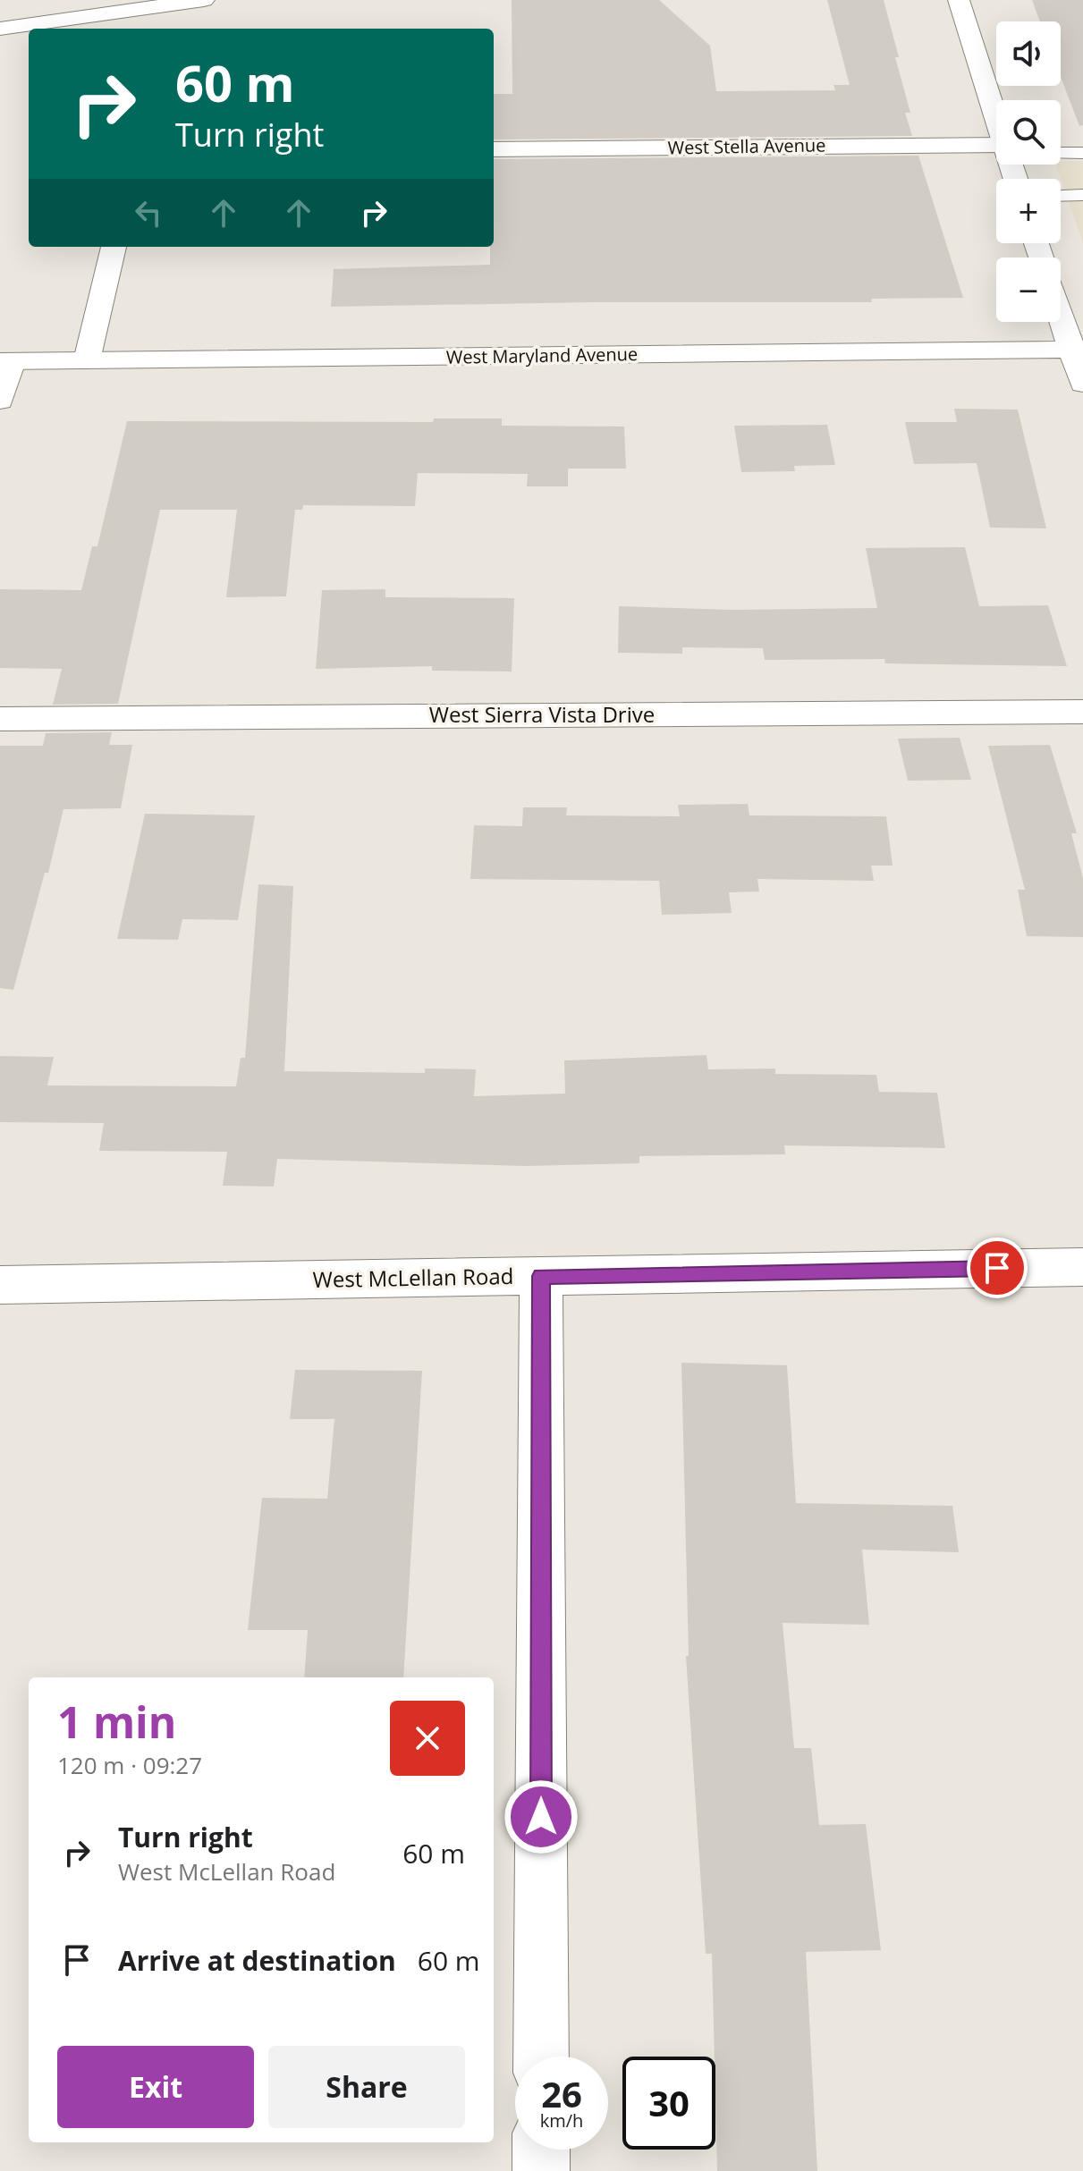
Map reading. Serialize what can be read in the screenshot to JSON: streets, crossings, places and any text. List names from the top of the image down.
{
  "streets": {
    "street": [
      "West Stella Avenue",
      "West Maryland Avenue",
      "West Sierra Vista Drive",
      "West McLellan Road"
    ]
  },
  "page": {
    "map_buttons": ["+", "−"],
    "turn": ["60 m", "Turn right"],
    "heading": ["1 min", "120 m · 09:27"],
    "list": [
      {
        "name": "Turn right",
        "note": "West McLellan Road",
        "value": "60 m"
      },
      {
        "name": "Arrive at destination",
        "value": "60 m"
      }
    ],
    "buttons": ["Exit", "Share"],
    "speed": "26 km/h",
    "limit": "30"
  }
}
